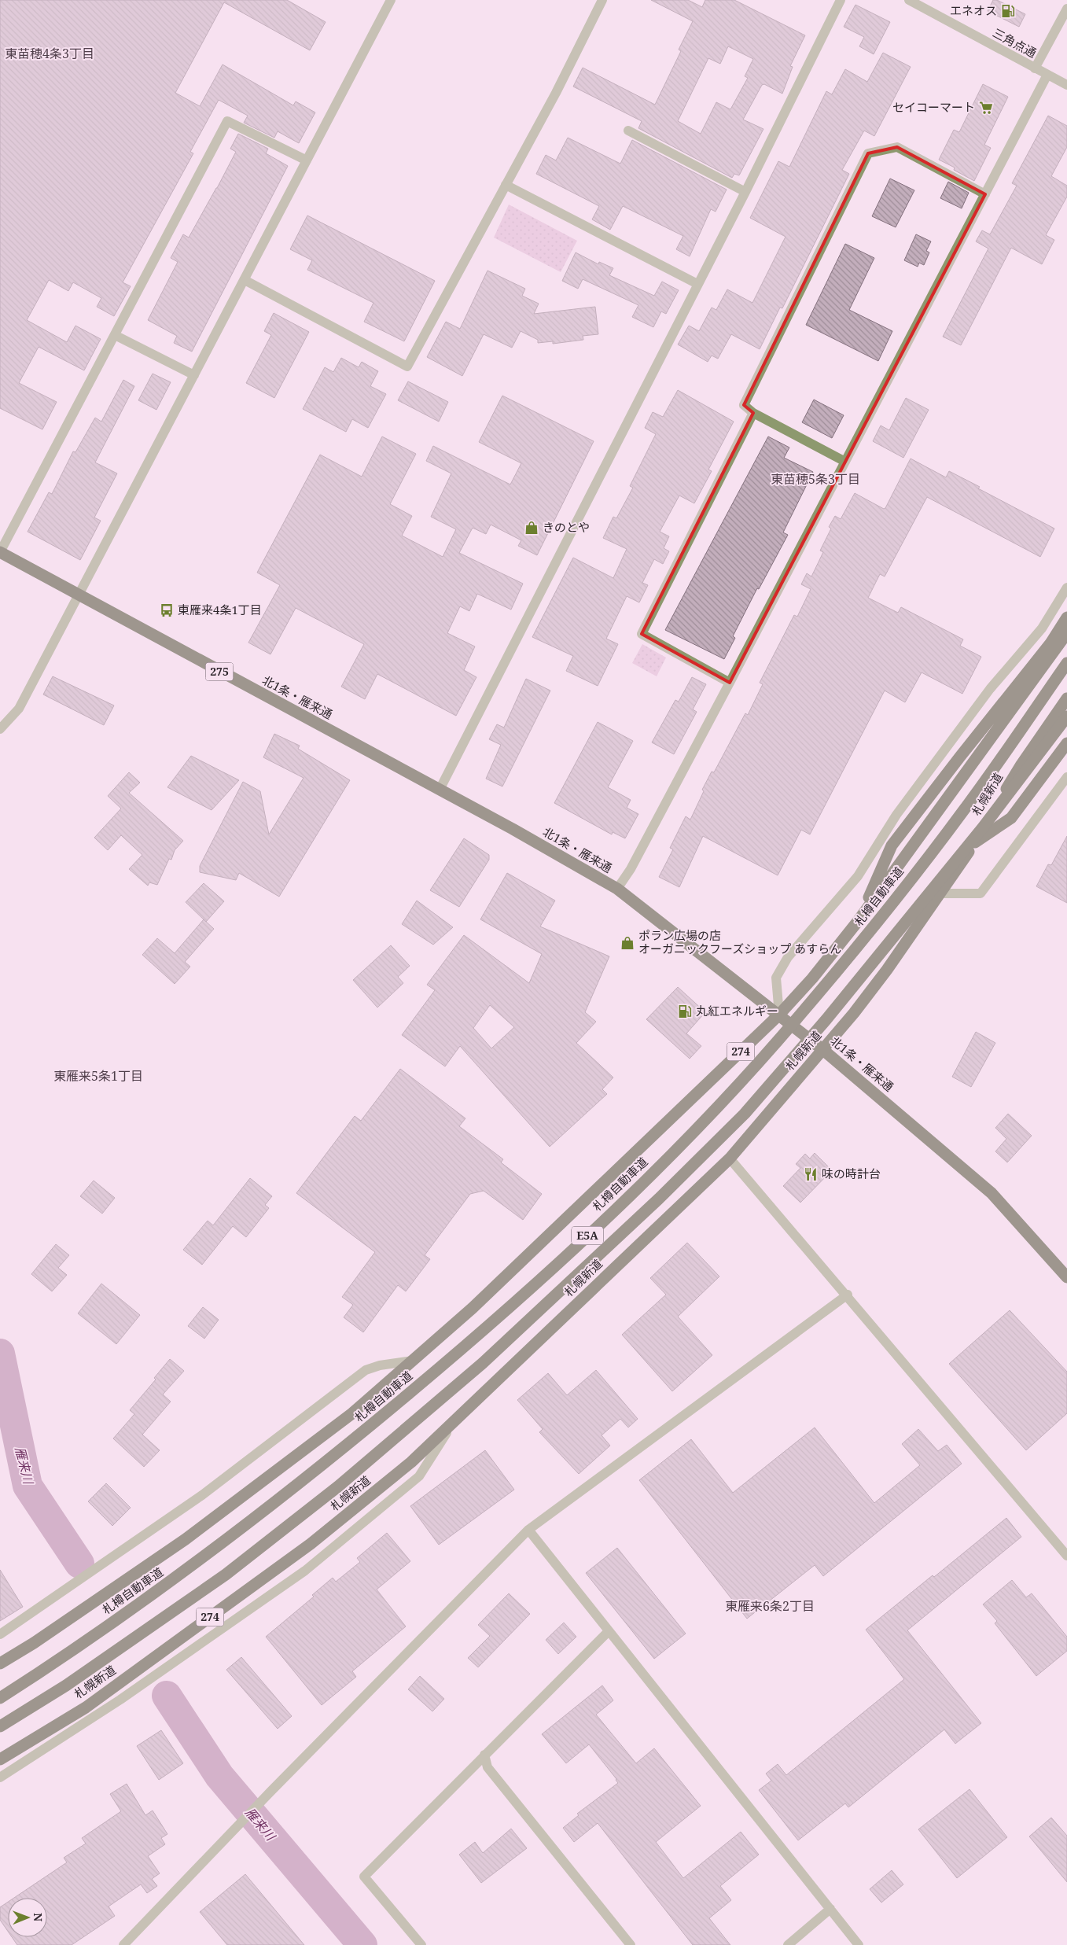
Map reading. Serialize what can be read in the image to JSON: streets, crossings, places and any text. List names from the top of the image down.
{
  "streets": {
    "highway": [
      "275",
      "北1条・雁来通",
      "札幌新道",
      "札樽自動車道",
      "274",
      "E5A"
    ],
    "street": ["三角点通"]
  },
  "crossings": [
    ["北1条・雁来通", "札幌新道"],
    ["北1条・雁来通", "274"]
  ],
  "districts": [
    "東苗穂4条3丁目",
    "東苗穂5条3丁目",
    "東雁来5条1丁目",
    "東雁来6条2丁目"
  ],
  "water": ["雁来川"],
  "places": {
    "fuel station": ["エネオス", "丸紅エネルギー"],
    "supermarket": ["セイコーマート"],
    "shop": ["きのとや", "ポラン広場の店 オーガニックフーズショップ あすらん"],
    "bus stop": ["東雁来4条1丁目"],
    "restaurant": ["味の時計台"]
  },
  "north": "right"
}
